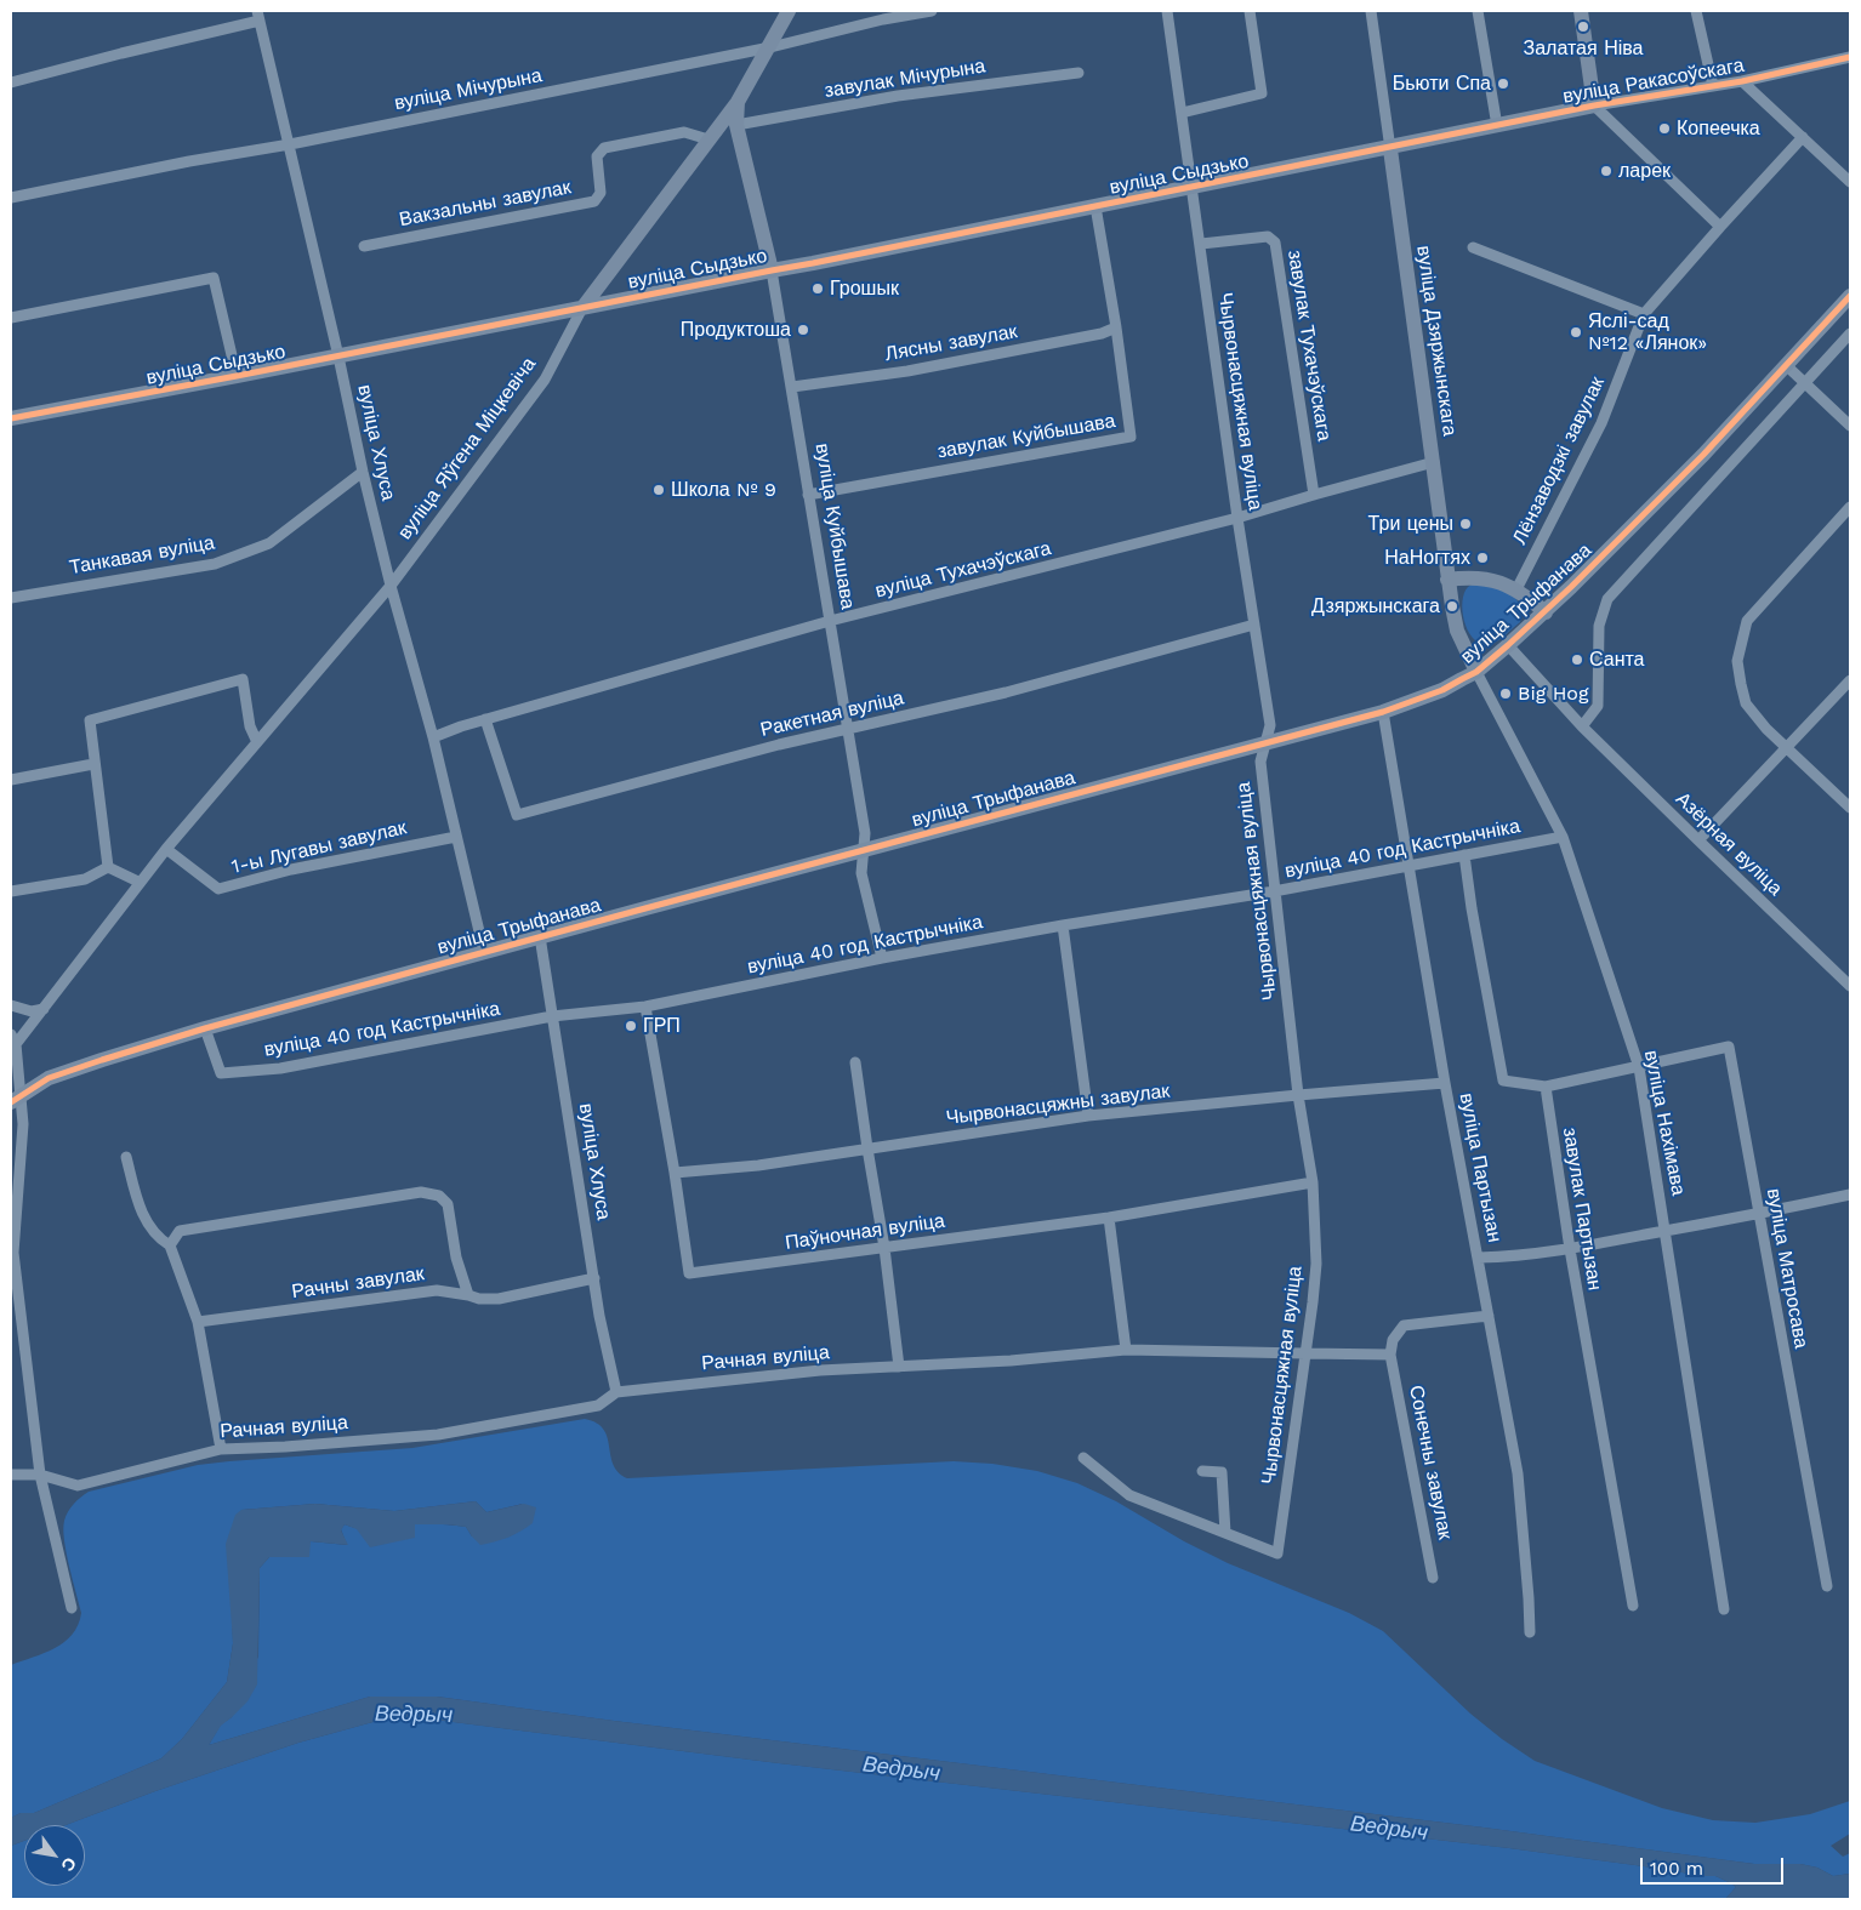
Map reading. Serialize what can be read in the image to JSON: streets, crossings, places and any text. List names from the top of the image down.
{
  "streets": {
    "street": [
      "завулак Мічурына",
      "вуліца Ракасоўскага",
      "вуліца Мічурына",
      "вуліца Сыдзько",
      "Вакзальны завулак",
      "вуліца Дзяржынскага",
      "Лясны завулак",
      "завулак Тухачэўскага",
      "Чырвонасцяжная вуліца",
      "завулак Куйбышава",
      "вуліца Хлуса",
      "вуліца Яўгена Міцкевіча",
      "Лёнзаводзкі завулак",
      "вуліца Куйбышава",
      "Танкавая вуліца",
      "вуліца Тухачэўскага",
      "вуліца Трыфанава",
      "Ракетная вуліца",
      "Азёрная вуліца",
      "1-ы Лугавы завулак",
      "вуліца 40 год Кастрычніка",
      "Чырвонасцяжны завулак",
      "вуліца Нахімава",
      "вуліца Партызан",
      "завулак Партызан",
      "Паўночная вуліца",
      "вуліца Матросава",
      "Рачны завулак",
      "Рачная вуліца",
      "Сонечны завулак"
    ]
  },
  "crossings": [
    ["завулак Мічурына", "вуліца Куйбышава"],
    ["вуліца Ракасоўскага", "вуліца Сыдзько"],
    ["вуліца Ракасоўскага", "вуліца Дзяржынскага"],
    ["вуліца Мічурына", "вуліца Хлуса"],
    ["вуліца Мічурына", "вуліца Яўгена Міцкевіча"],
    ["вуліца Сыдзько", "вуліца Дзяржынскага"],
    ["вуліца Сыдзько", "Чырвонасцяжная вуліца"],
    ["вуліца Сыдзько", "завулак Куйбышава"],
    ["вуліца Сыдзько", "вуліца Хлуса"],
    ["вуліца Сыдзько", "вуліца Яўгена Міцкевіча"],
    ["вуліца Сыдзько", "вуліца Куйбышава"],
    ["Вакзальны завулак", "вуліца Яўгена Міцкевіча"],
    ["вуліца Дзяржынскага", "вуліца Тухачэўскага"],
    ["вуліца Дзяржынскага", "вуліца Трыфанава"],
    ["вуліца Дзяржынскага", "вуліца Нахімава"],
    ["Лясны завулак", "завулак Куйбышава"],
    ["Лясны завулак", "вуліца Куйбышава"],
    ["завулак Тухачэўскага", "Чырвонасцяжная вуліца"],
    ["завулак Тухачэўскага", "вуліца Тухачэўскага"],
    ["Чырвонасцяжная вуліца", "вуліца Тухачэўскага"],
    ["Чырвонасцяжная вуліца", "вуліца Трыфанава"],
    ["Чырвонасцяжная вуліца", "Ракетная вуліца"],
    ["Чырвонасцяжная вуліца", "вуліца 40 год Кастрычніка"],
    ["Чырвонасцяжная вуліца", "Чырвонасцяжны завулак"],
    ["Чырвонасцяжная вуліца", "Паўночная вуліца"],
    ["Чырвонасцяжная вуліца", "Рачная вуліца"],
    ["завулак Куйбышава", "вуліца Куйбышава"],
    ["вуліца Хлуса", "вуліца Яўгена Міцкевіча"],
    ["вуліца Хлуса", "Танкавая вуліца"],
    ["вуліца Хлуса", "вуліца Тухачэўскага"],
    ["вуліца Хлуса", "вуліца Трыфанава"],
    ["вуліца Хлуса", "1-ы Лугавы завулак"],
    ["вуліца Хлуса", "вуліца 40 год Кастрычніка"],
    ["вуліца Хлуса", "Рачны завулак"],
    ["вуліца Хлуса", "Рачная вуліца"],
    ["вуліца Яўгена Міцкевіча", "вуліца Куйбышава"],
    ["вуліца Яўгена Міцкевіча", "1-ы Лугавы завулак"],
    ["вуліца Куйбышава", "вуліца Тухачэўскага"],
    ["вуліца Куйбышава", "вуліца Трыфанава"],
    ["вуліца Куйбышава", "Ракетная вуліца"],
    ["вуліца Куйбышава", "вуліца 40 год Кастрычніка"],
    ["вуліца Тухачэўскага", "Ракетная вуліца"],
    ["вуліца Трыфанава", "Азёрная вуліца"],
    ["вуліца Трыфанава", "вуліца 40 год Кастрычніка"],
    ["вуліца Трыфанава", "вуліца Нахімава"],
    ["вуліца Трыфанава", "вуліца Партызан"],
    ["вуліца 40 год Кастрычніка", "вуліца Нахімава"],
    ["вуліца 40 год Кастрычніка", "вуліца Партызан"],
    ["вуліца 40 год Кастрычніка", "Паўночная вуліца"],
    ["Чырвонасцяжны завулак", "вуліца Партызан"],
    ["Чырвонасцяжны завулак", "Паўночная вуліца"],
    ["вуліца Нахімава", "вуліца Матросава"],
    ["Рачная вуліца", "Сонечны завулак"]
  ],
  "water": ["Ведрыч"],
  "places": [
    "Залатая Ніва",
    "Бьюти Спа",
    "Копеечка",
    "ларек",
    "Грошык",
    "Продуктоша",
    "Яслі-сад №12 «Лянок»",
    "Школа № 9",
    "Три цены",
    "НаНогтях",
    "Дзяржынскага",
    "Санта",
    "Big Hog",
    "ГРП"
  ],
  "scale_bar": "100 m",
  "north": "bottom right"
}
